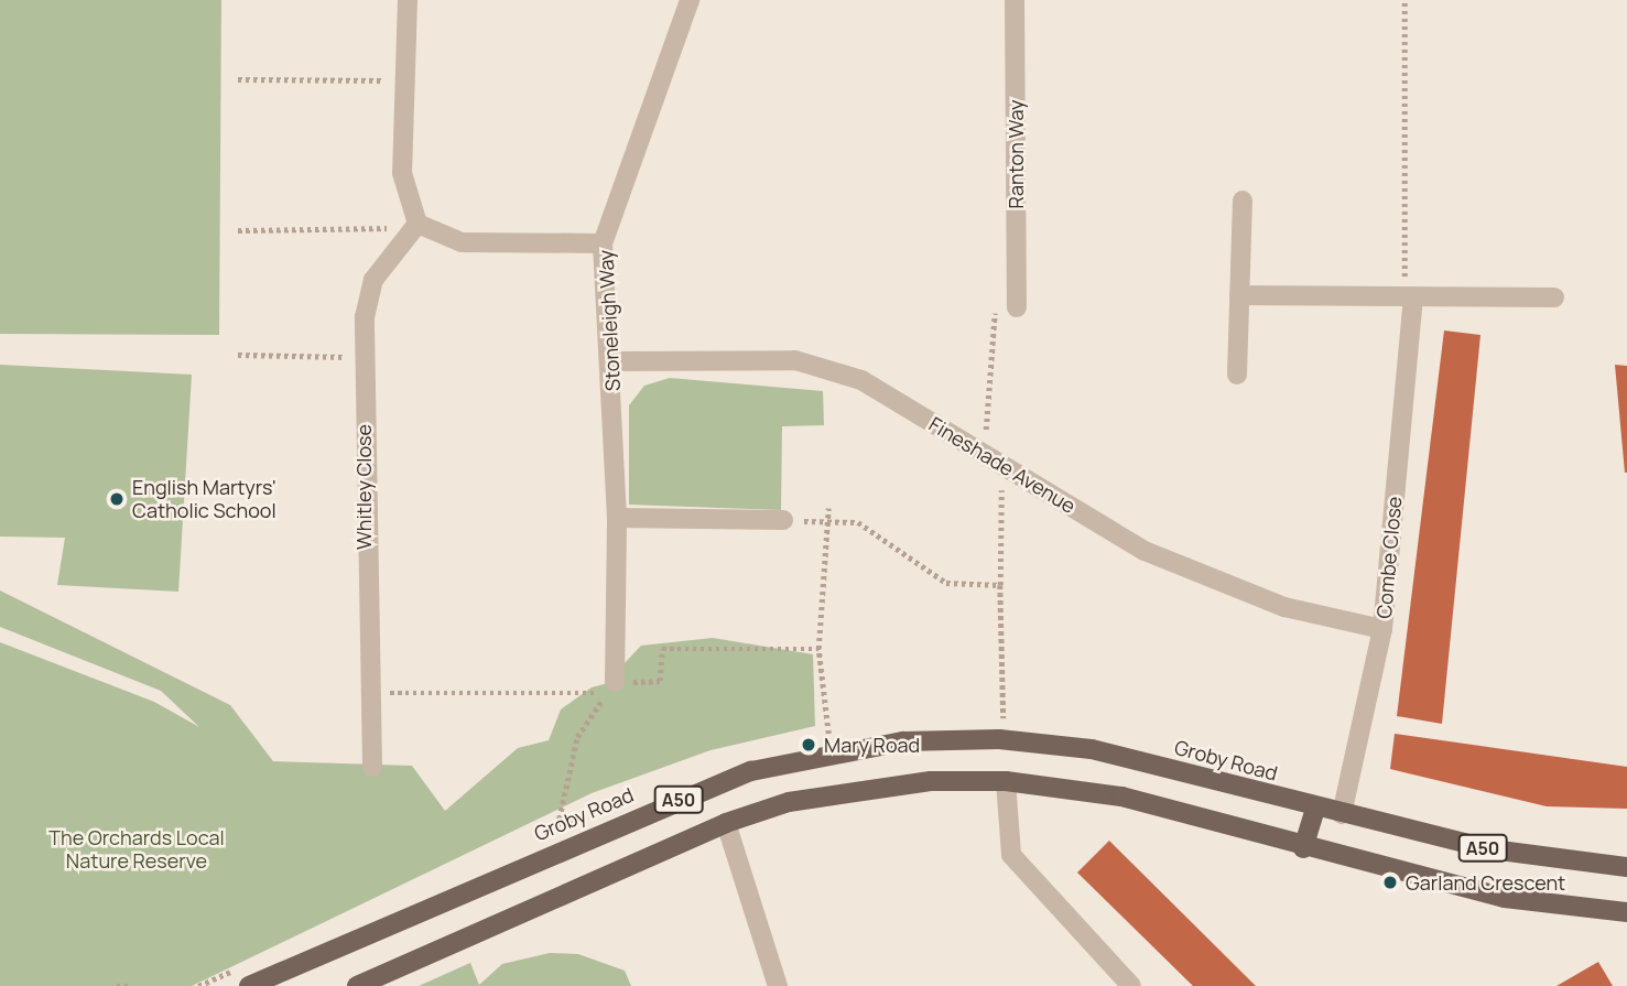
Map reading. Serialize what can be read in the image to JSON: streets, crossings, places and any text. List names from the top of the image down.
{
  "streets": {
    "main road": ["Groby Road", "A50"],
    "street": [
      "Ranton Way",
      "Stoneleigh Way",
      "Fineshade Avenue",
      "Whitley Close",
      "Combe Close"
    ]
  },
  "crossings": [
    ["Stoneleigh Way", "Fineshade Avenue"],
    ["Fineshade Avenue", "Combe Close"],
    ["Combe Close", "Groby Road"]
  ],
  "parks": ["The Orchards Local Nature Reserve"],
  "places": ["English Martyrs' Catholic School", "Mary Road", "Garland Crescent"]
}
